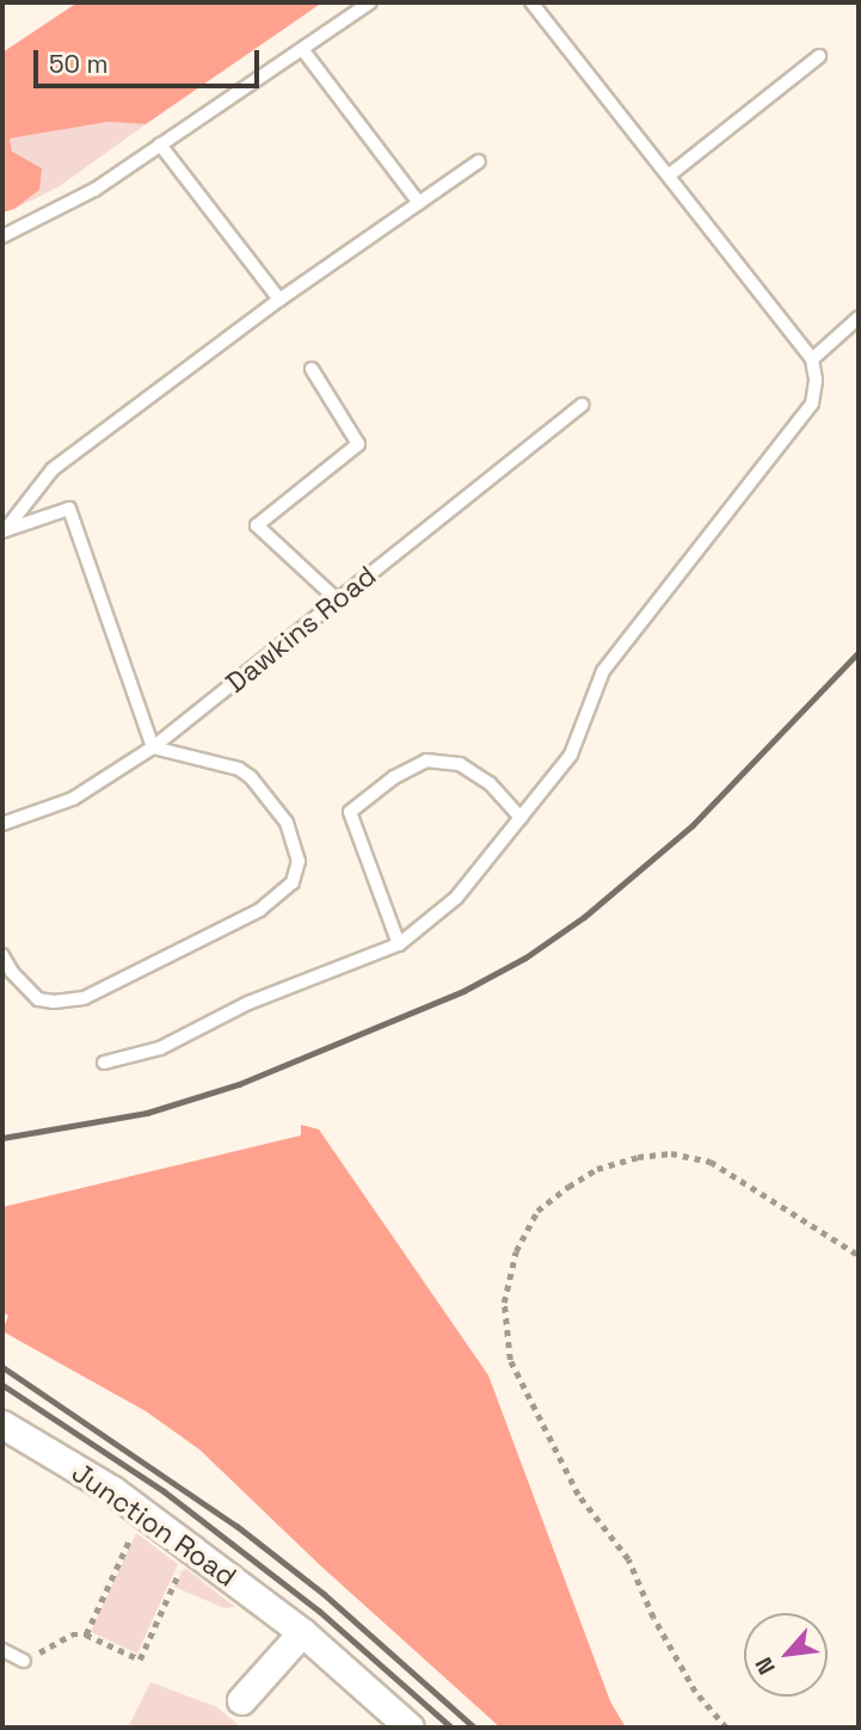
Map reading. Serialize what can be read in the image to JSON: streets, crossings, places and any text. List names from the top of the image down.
{
  "streets": {
    "street": ["Junction Road"],
    "lane": ["Dawkins Road"]
  },
  "scale_bar": "50 m",
  "north": "bottom left"
}
